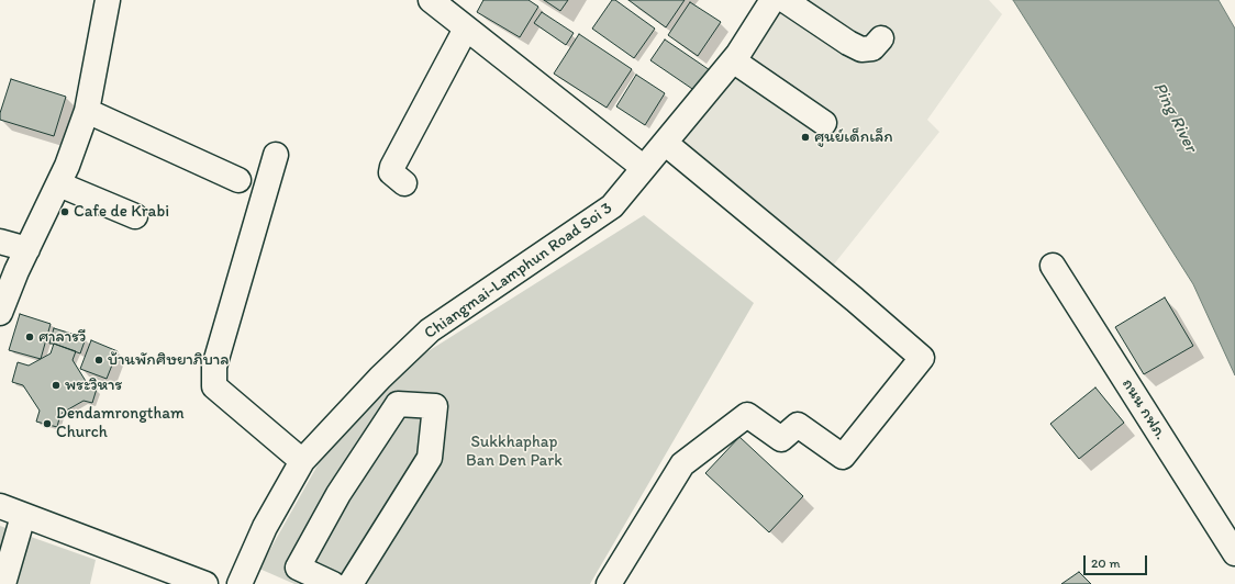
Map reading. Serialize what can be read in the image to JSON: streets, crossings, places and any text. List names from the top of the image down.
{
  "streets": {
    "street": ["Chiangmai-Lamphun Road Soi 3", "ถนน กฟภ."]
  },
  "water": ["Ping River"],
  "parks": ["Sukkhaphap Ban Den Park"],
  "places": [
    "ศูนย์เด็กเล็ก",
    "Cafe de Krabi",
    "ศาลารวี",
    "บ้านพักศิษยาภิบาล",
    "พระวิหาร",
    "Dendamrongtham Church"
  ],
  "scale_bar": "20 m"
}
